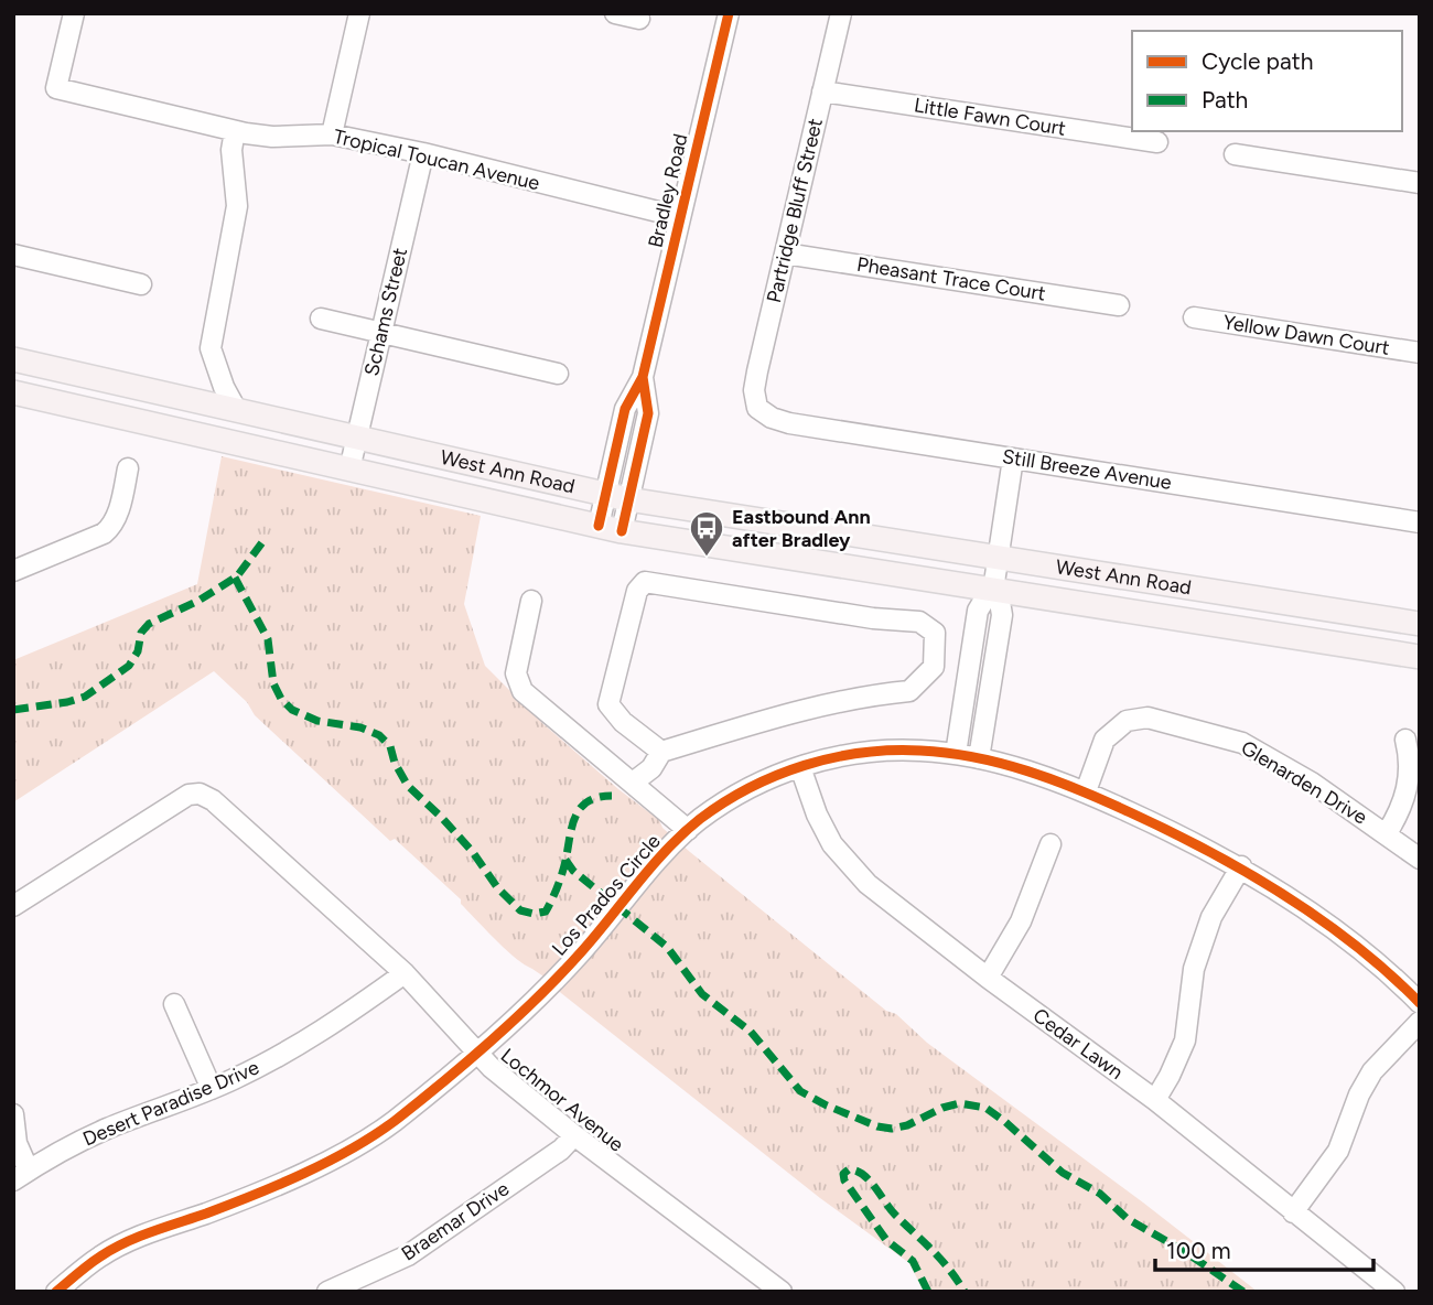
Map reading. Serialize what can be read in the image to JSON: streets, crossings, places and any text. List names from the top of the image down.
{
  "streets": {
    "main road": ["West Ann Road"],
    "street": [
      "Little Fawn Court",
      "Tropical Toucan Avenue",
      "Bradley Road",
      "Partridge Bluff Street",
      "Pheasant Trace Court",
      "Schams Street",
      "Yellow Dawn Court",
      "Still Breeze Avenue",
      "Glenarden Drive",
      "Los Prados Circle",
      "Cedar Lawn",
      "Lochmor Avenue",
      "Desert Paradise Drive",
      "Braemar Drive"
    ]
  },
  "crossings": [
    ["Little Fawn Court", "Partridge Bluff Street"],
    ["Tropical Toucan Avenue", "Bradley Road"],
    ["Tropical Toucan Avenue", "Schams Street"],
    ["Bradley Road", "West Ann Road"],
    ["Partridge Bluff Street", "Pheasant Trace Court"],
    ["Partridge Bluff Street", "Still Breeze Avenue"],
    ["Schams Street", "West Ann Road"],
    ["Glenarden Drive", "Los Prados Circle"],
    ["Los Prados Circle", "Cedar Lawn"],
    ["Los Prados Circle", "Lochmor Avenue"],
    ["Lochmor Avenue", "Desert Paradise Drive"],
    ["Lochmor Avenue", "Braemar Drive"]
  ],
  "places": {
    "bus stop": ["Eastbound Ann after Bradley"]
  },
  "legend": ["Cycle path", "Path"],
  "scale_bar": "100 m"
}
